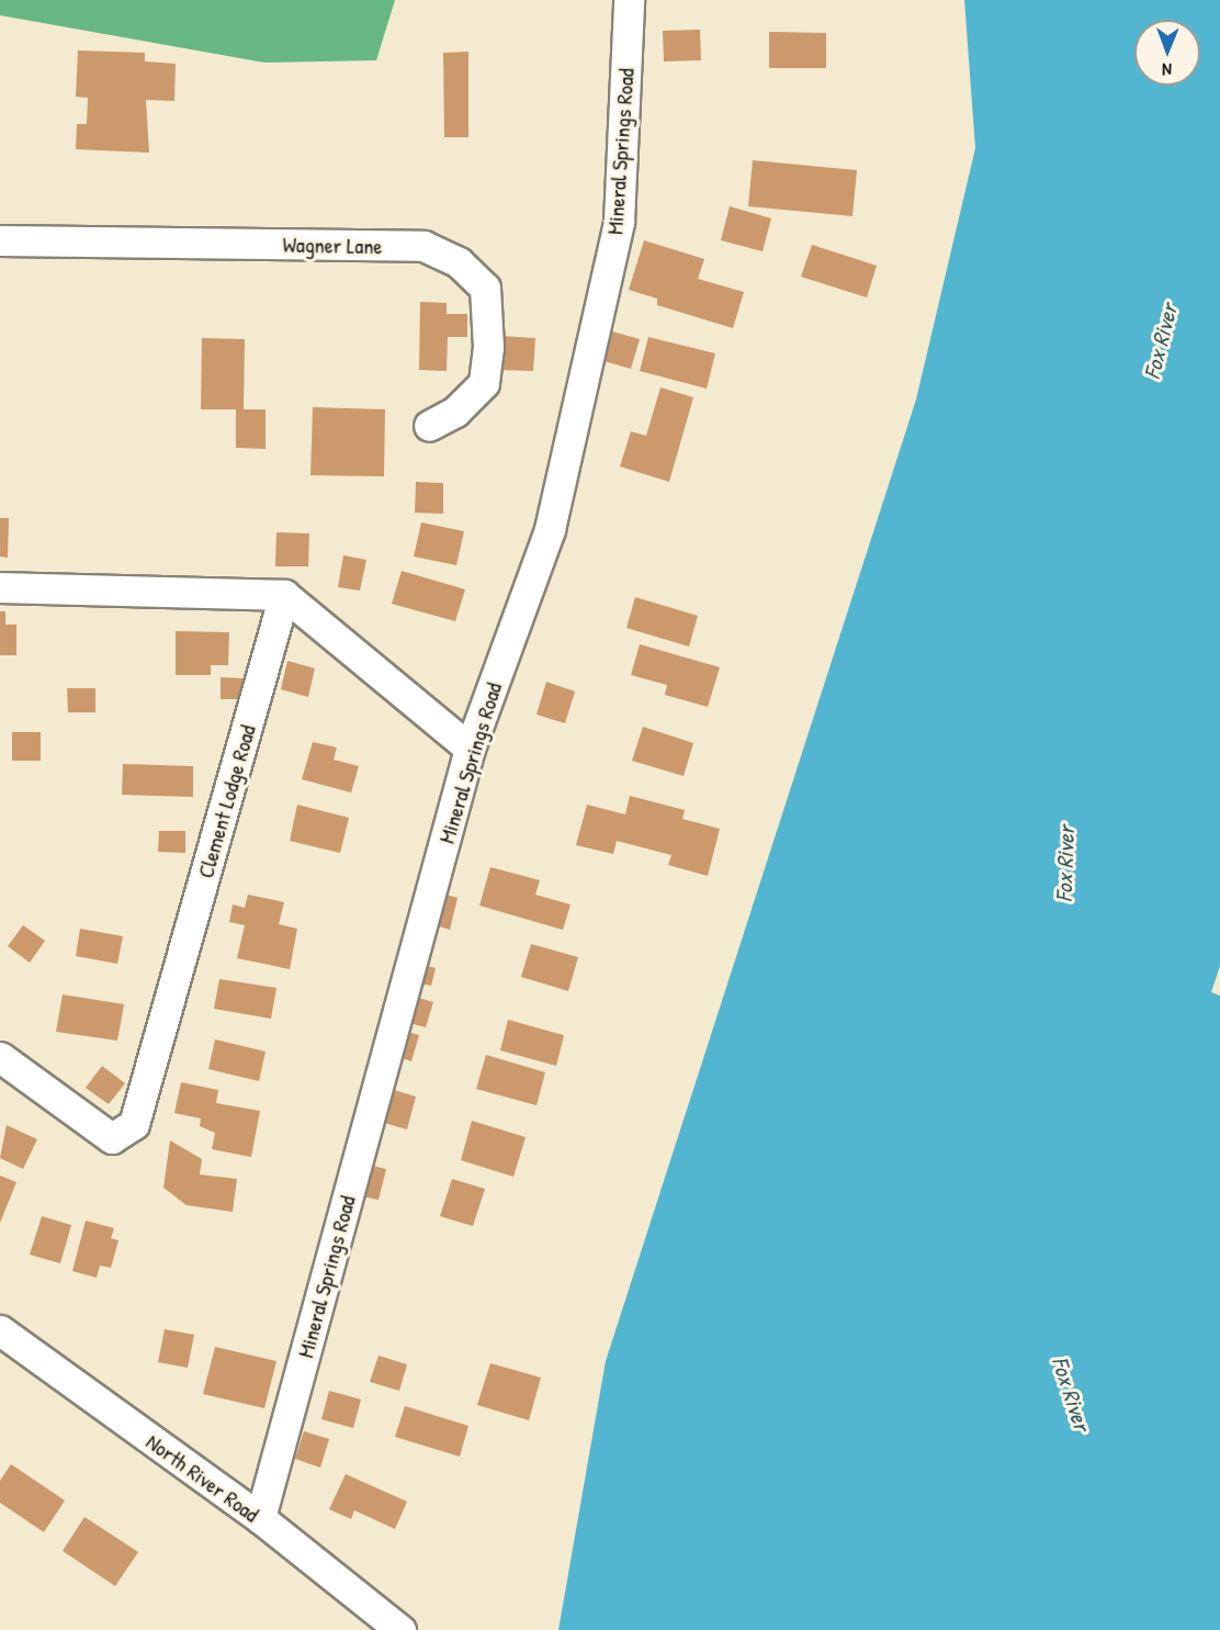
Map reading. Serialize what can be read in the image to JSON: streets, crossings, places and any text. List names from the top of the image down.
{
  "streets": {
    "street": [
      "Mineral Springs Road",
      "Wagner Lane",
      "Clement Lodge Road",
      "North River Road"
    ]
  },
  "crossings": [
    ["Mineral Springs Road", "North River Road"]
  ],
  "water": ["Fox River"],
  "north": "bottom"
}
